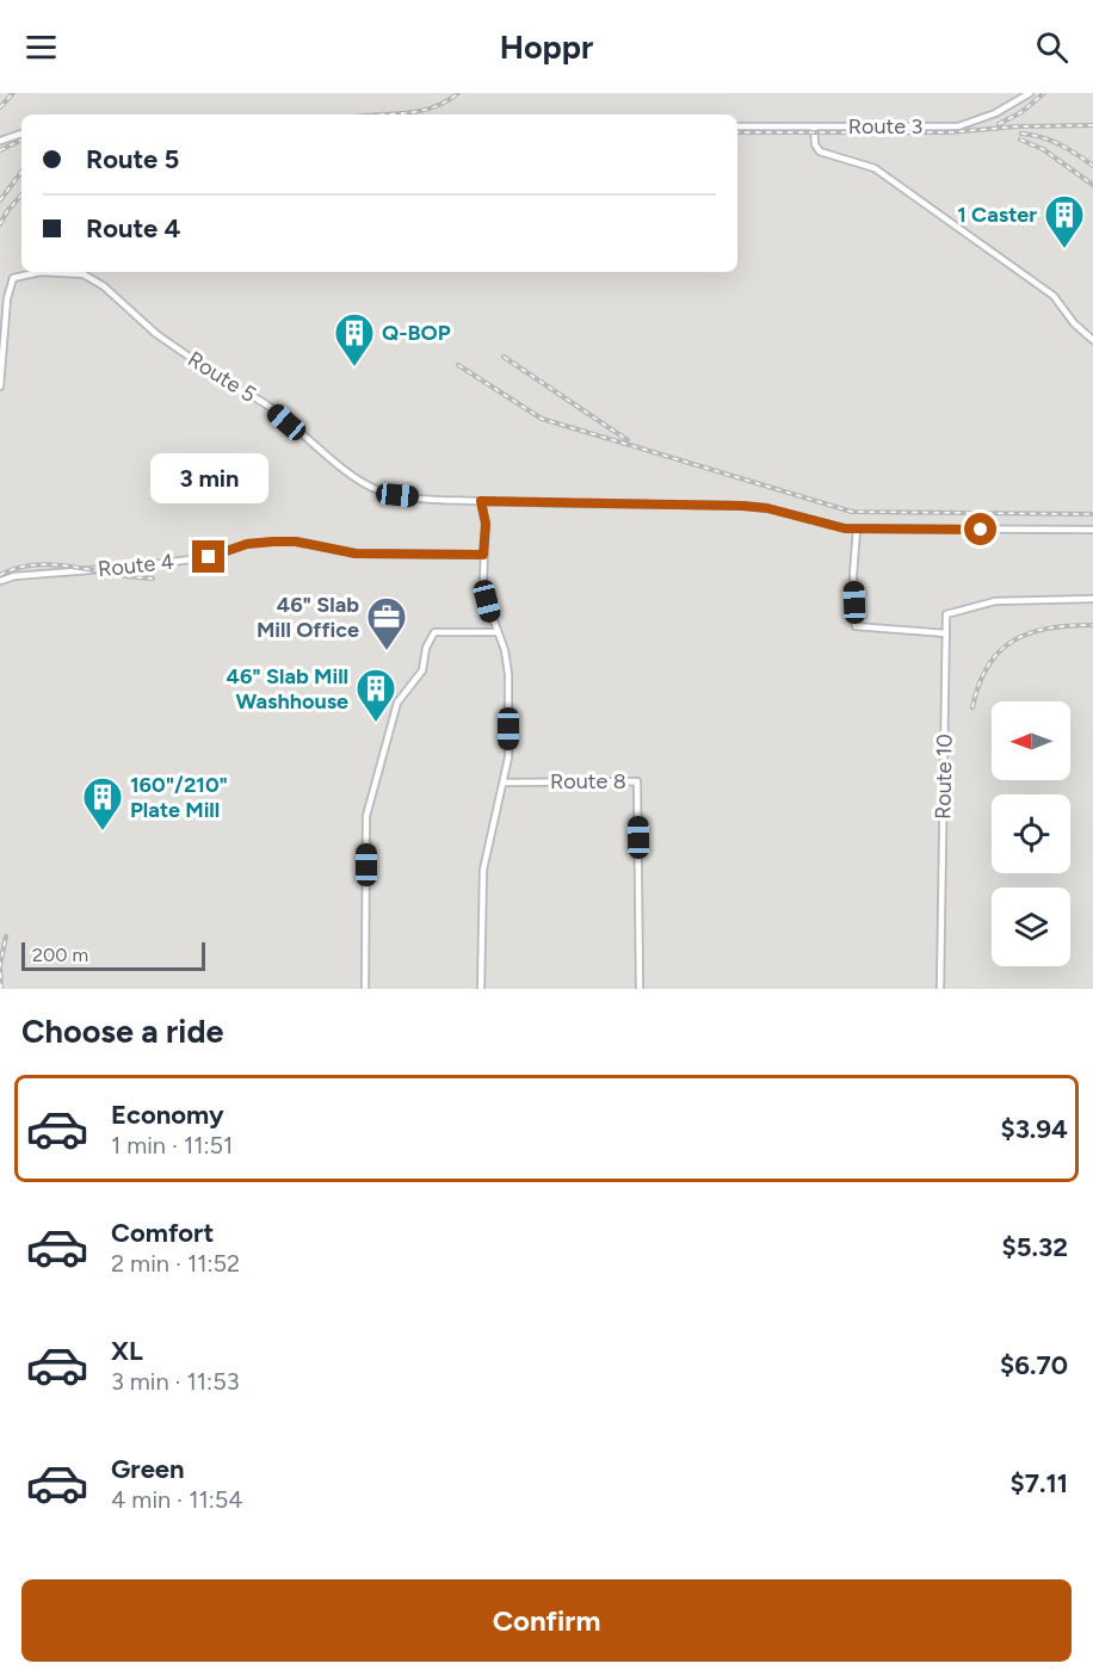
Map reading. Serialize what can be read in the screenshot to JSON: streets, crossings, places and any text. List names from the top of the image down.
{
  "streets": {
    "street": [
      "Route 3",
      "Route 5",
      "Route 4",
      "Route 10",
      "Route 8"
    ]
  },
  "places": {
    "building": [
      "1 Caster",
      "Q-BOP",
      "46\" Slab Mill Washhouse",
      "160\"/210\" Plate Mill"
    ],
    "office": ["46\" Slab Mill Office"]
  },
  "scale_bar": "200 m",
  "north": "left",
  "page": {
    "header": "Hoppr",
    "banner": ["Route 5", "Route 4"],
    "bubble": "3 min",
    "scale": "200 m",
    "heading": "Choose a ride",
    "list": [
      {
        "name": "Economy",
        "note": "1 min · 11:51",
        "value": "$3.94"
      },
      {
        "name": "Comfort",
        "note": "2 min · 11:52",
        "value": "$5.32"
      },
      {
        "name": "XL",
        "note": "3 min · 11:53",
        "value": "$6.70"
      },
      {
        "name": "Green",
        "note": "4 min · 11:54",
        "value": "$7.11"
      }
    ],
    "buttons": "Confirm"
  }
}
